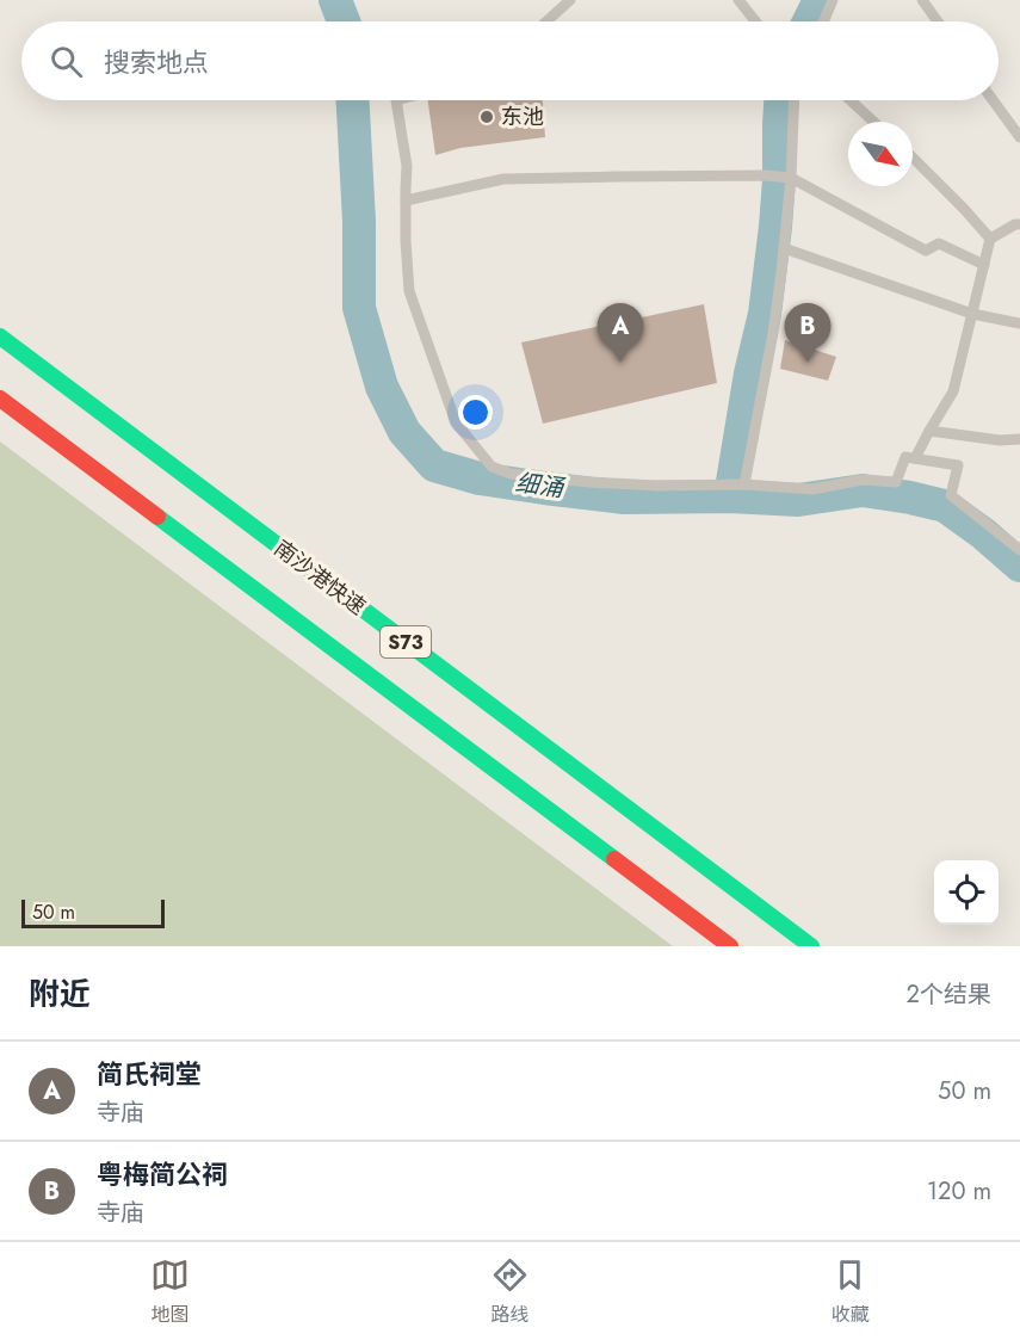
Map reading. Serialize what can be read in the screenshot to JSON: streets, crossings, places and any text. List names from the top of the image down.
{
  "streets": {
    "highway": ["南沙港快速", "S73"]
  },
  "water": ["细涌"],
  "places": ["东池"],
  "scale_bar": "50 m",
  "north": "bottom right",
  "page": {
    "search": "搜索地点",
    "pins": ["A", "B"],
    "scale": "50 m",
    "heading": ["附近", "2个结果"],
    "list": [
      {
        "mark": "A",
        "name": "简氏祠堂",
        "note": "寺庙",
        "value": "50 m"
      },
      {
        "mark": "B",
        "name": "粤梅简公祠",
        "note": "寺庙",
        "value": "120 m"
      }
    ],
    "nav": ["地图", "路线", "收藏"]
  }
}
